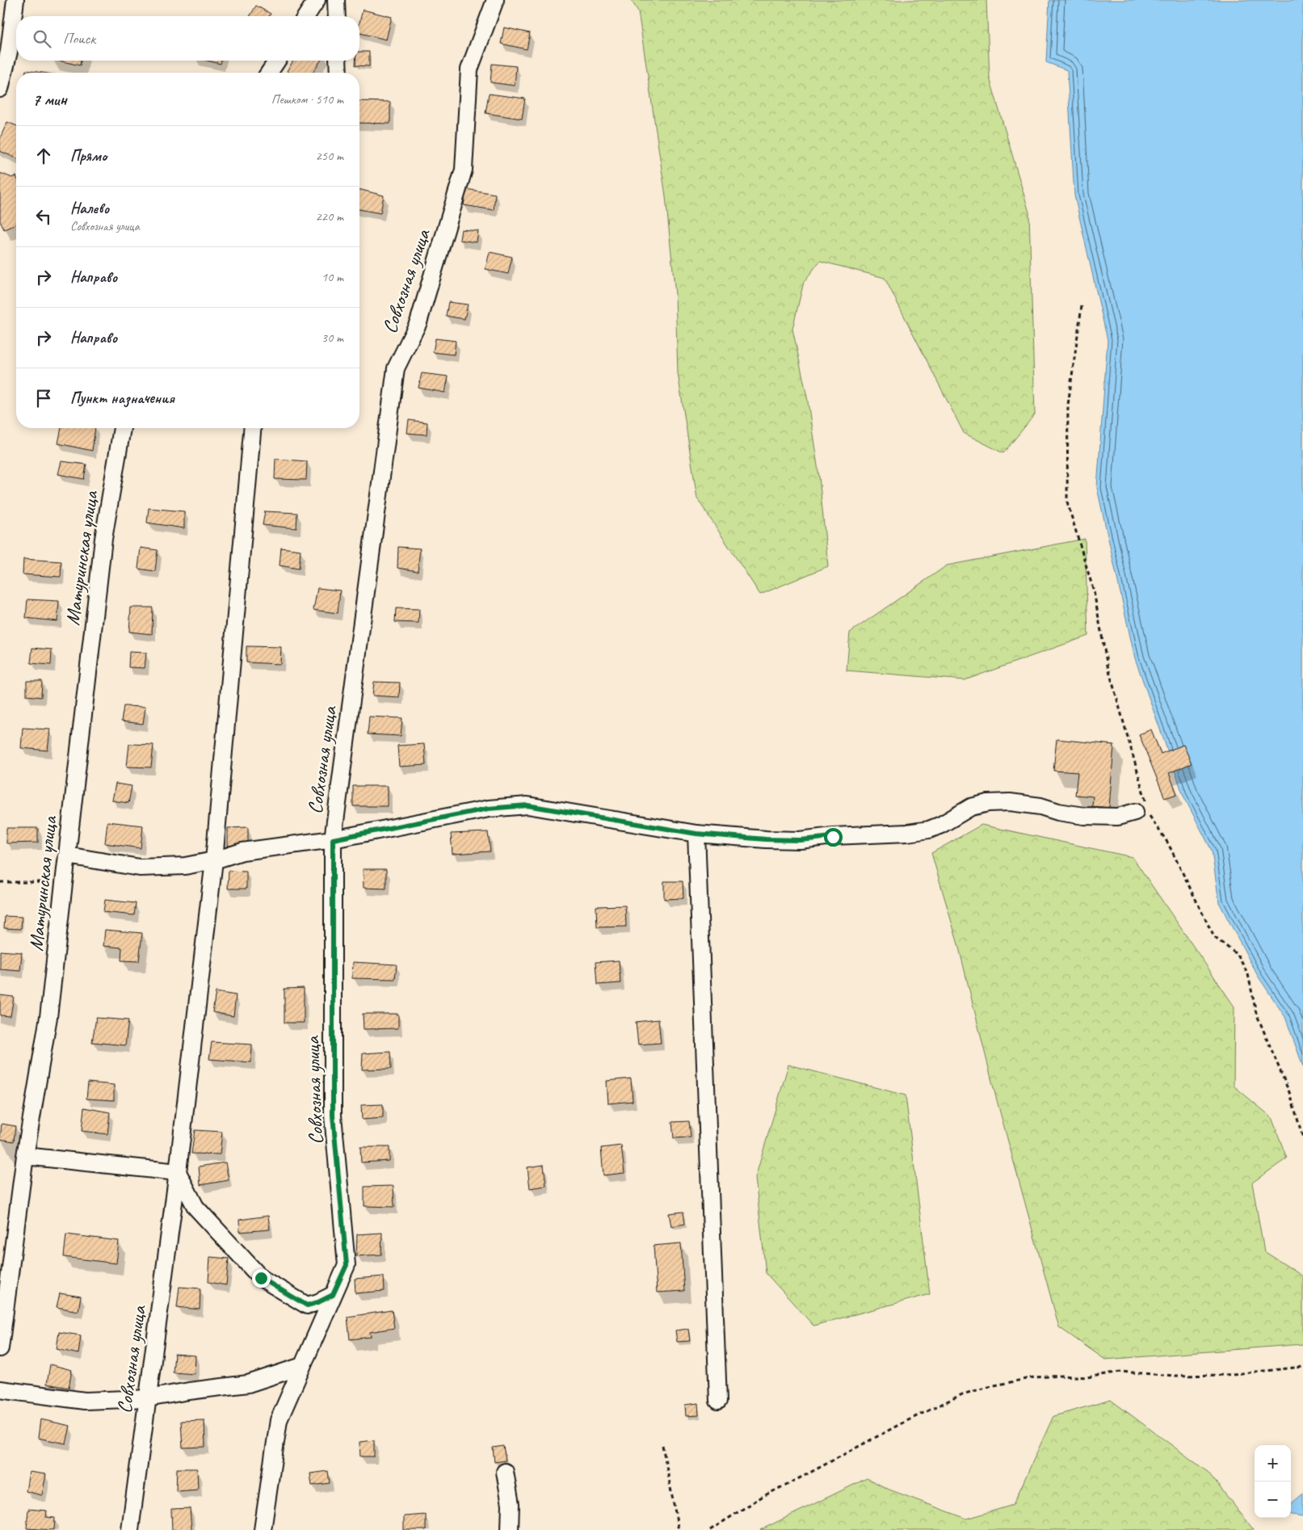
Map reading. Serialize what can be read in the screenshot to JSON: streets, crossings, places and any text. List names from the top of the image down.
{
  "streets": {
    "street": ["Совхозная улица", "Матуринская улица"]
  },
  "page": {
    "search": "Поиск",
    "heading": ["7 мин", "Пешком · 510 m"],
    "list": [
      ["Прямо", "250 m"],
      ["Налево", "Совхозная улица", "220 m"],
      ["Направо", "10 m"],
      ["Направо", "30 m"],
      "Пункт назначения"
    ],
    "map_buttons": ["+", "−"]
  }
}
